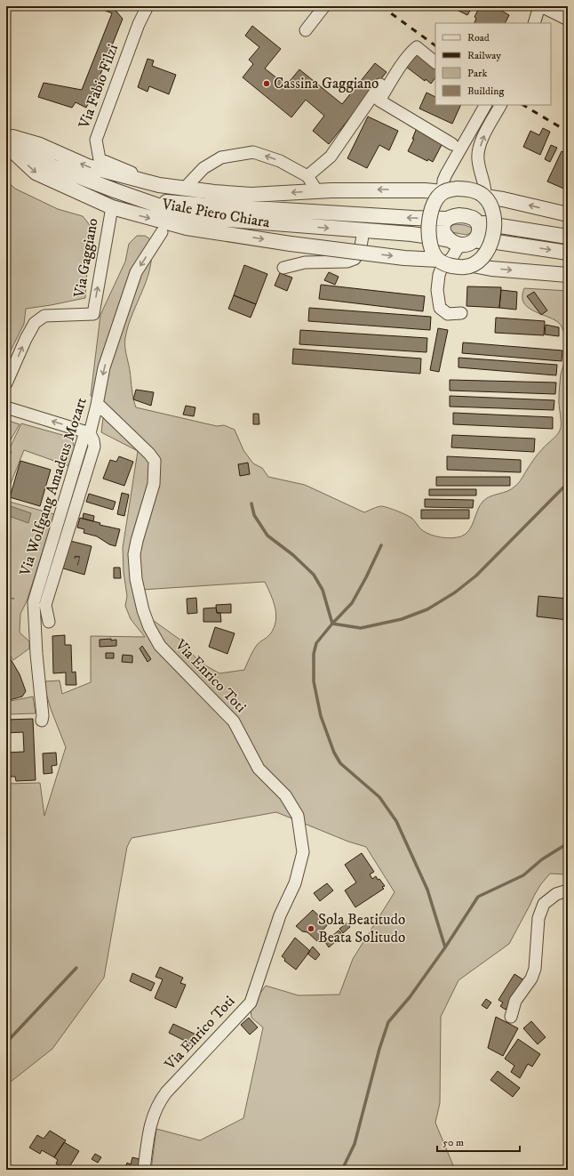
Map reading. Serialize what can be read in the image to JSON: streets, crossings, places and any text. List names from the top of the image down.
{
  "streets": {
    "street": [
      "Via Fabio Filzi",
      "Viale Piero Chiara",
      "Via Gaggiano",
      "Via Wolfgang Amadeus Mozart",
      "Via Enrico Toti"
    ]
  },
  "crossings": [
    ["Via Fabio Filzi", "Viale Piero Chiara"],
    ["Viale Piero Chiara", "Via Gaggiano"],
    ["Via Wolfgang Amadeus Mozart", "Via Enrico Toti"]
  ],
  "one_way": ["Via Gaggiano", "Via Wolfgang Amadeus Mozart"],
  "places": ["Cassina Gaggiano", "Sola Beatitudo Beata Solitudo"],
  "house_numbers": ["7"],
  "legend": [
    "Road",
    "Railway",
    "Park",
    "Building"
  ],
  "scale_bar": "50 m"
}
